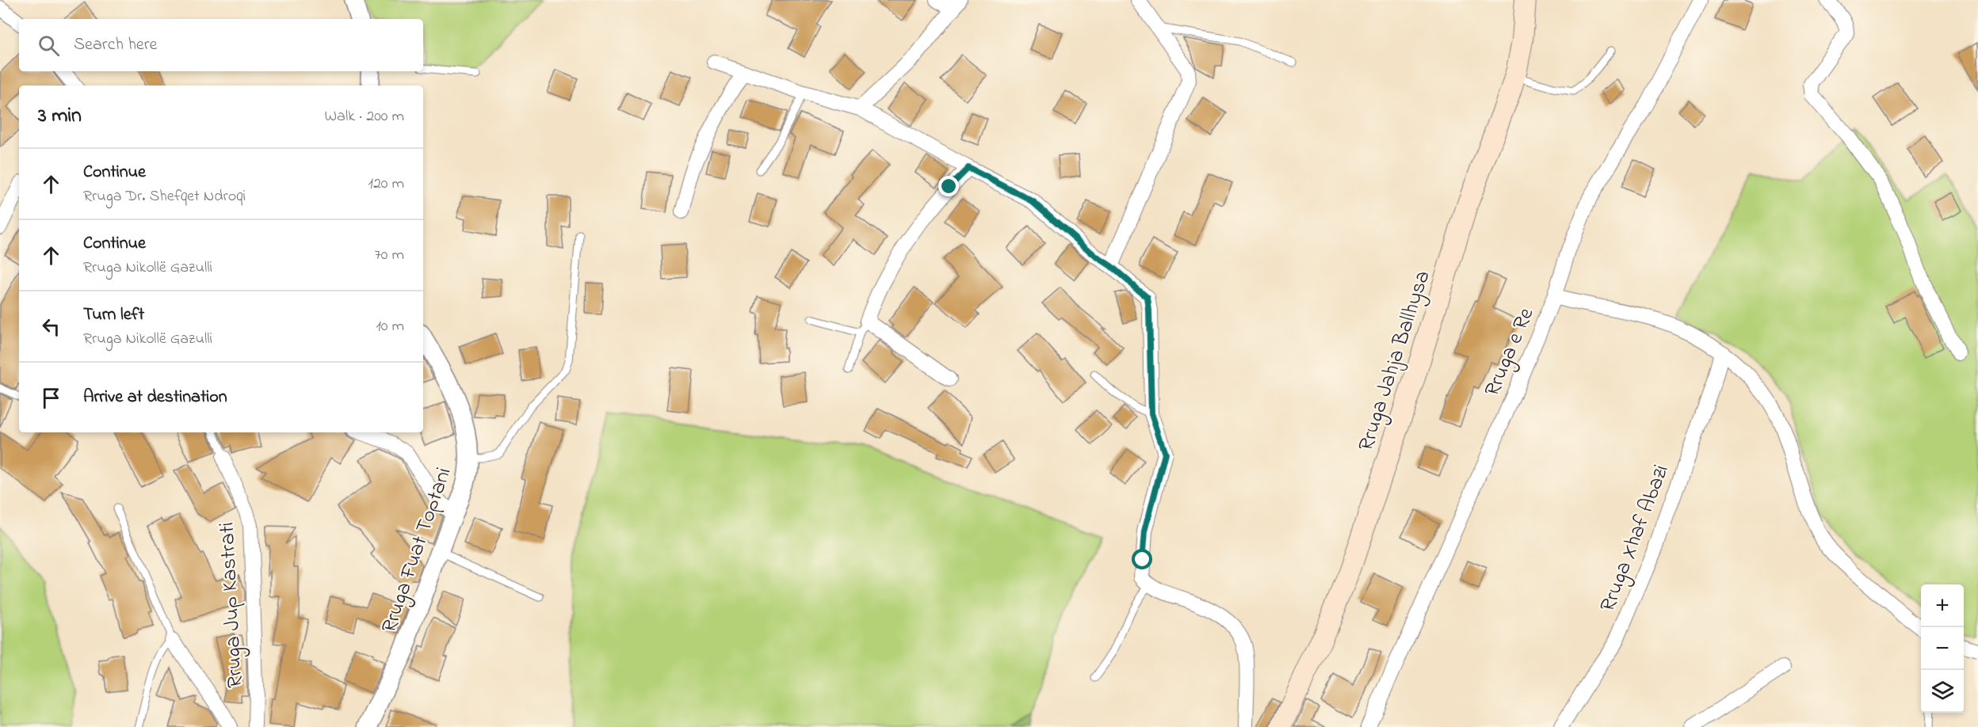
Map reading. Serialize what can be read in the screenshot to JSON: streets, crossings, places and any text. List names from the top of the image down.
{
  "streets": {
    "main road": ["Rruga Jahja Ballhysa"],
    "street": [
      "Rruga e Re",
      "Rruga Xhaf Abazi",
      "Rruga Fuat Toptani",
      "Rruga Jup Kastrati"
    ]
  },
  "page": {
    "search": "Search here",
    "heading": ["3 min", "Walk · 200 m"],
    "list": [
      ["Continue", "Rruga Dr. Shefqet Ndroqi", "120 m"],
      ["Continue", "Rruga Nikollë Gazulli", "70 m"],
      ["Turn left", "Rruga Nikollë Gazulli", "10 m"],
      "Arrive at destination"
    ],
    "map_buttons": ["+", "−"]
  }
}
